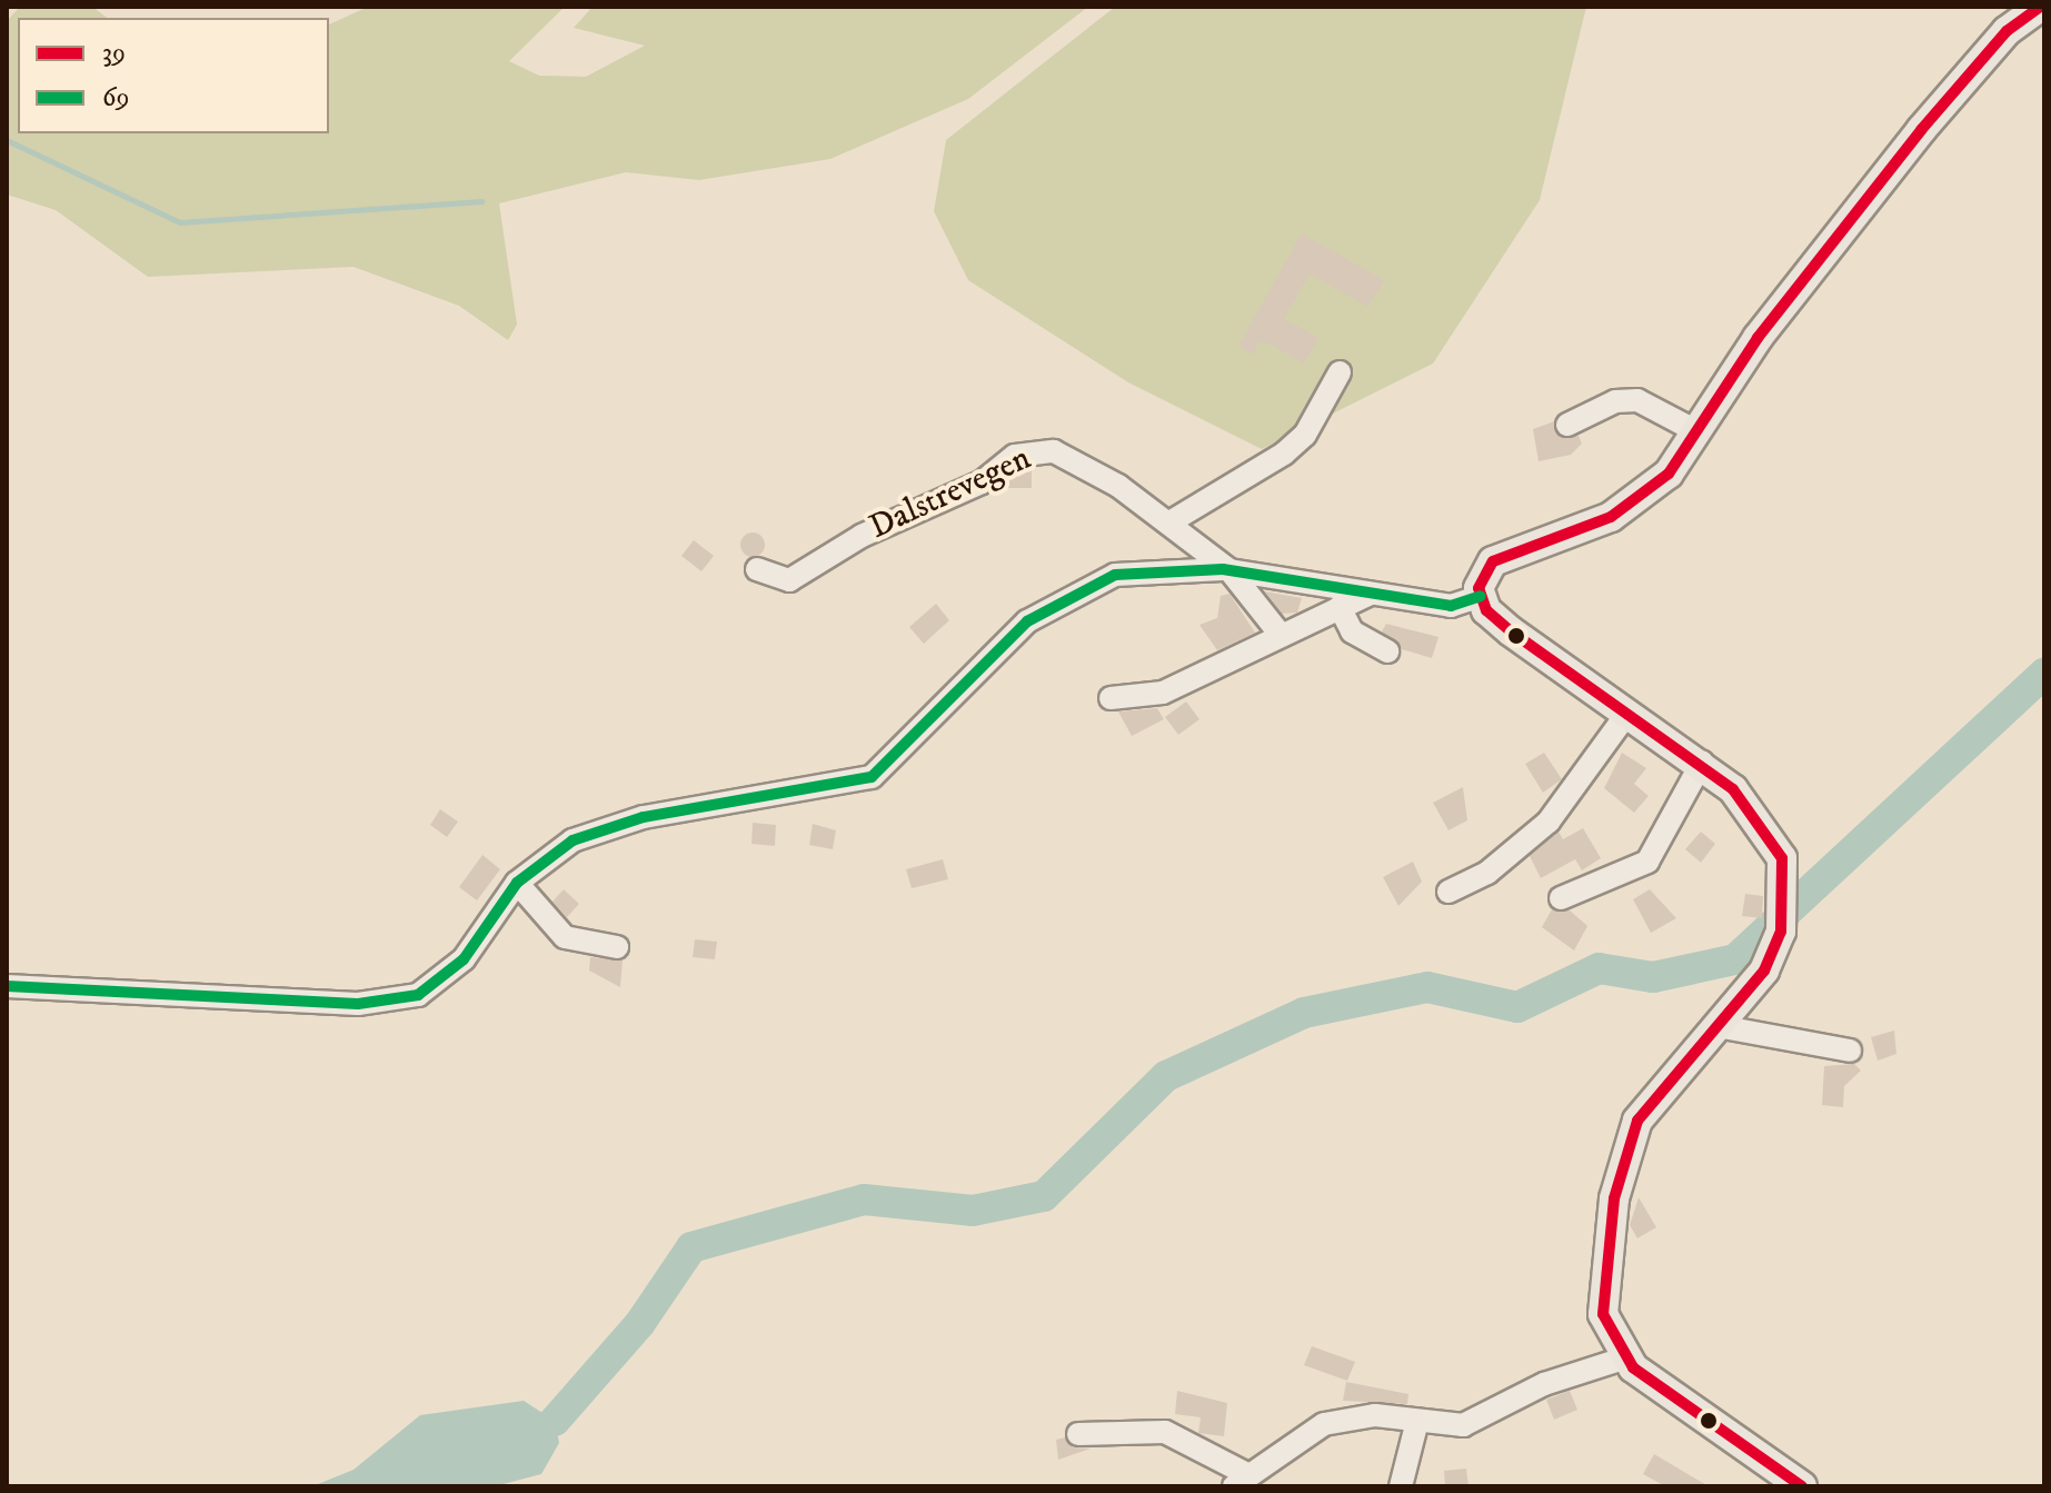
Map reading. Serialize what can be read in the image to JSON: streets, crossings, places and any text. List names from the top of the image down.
{
  "streets": {
    "street": ["Dalstrevegen"]
  },
  "lines": ["transit line 39", "transit line 69"],
  "legend": ["39", "69"]
}
